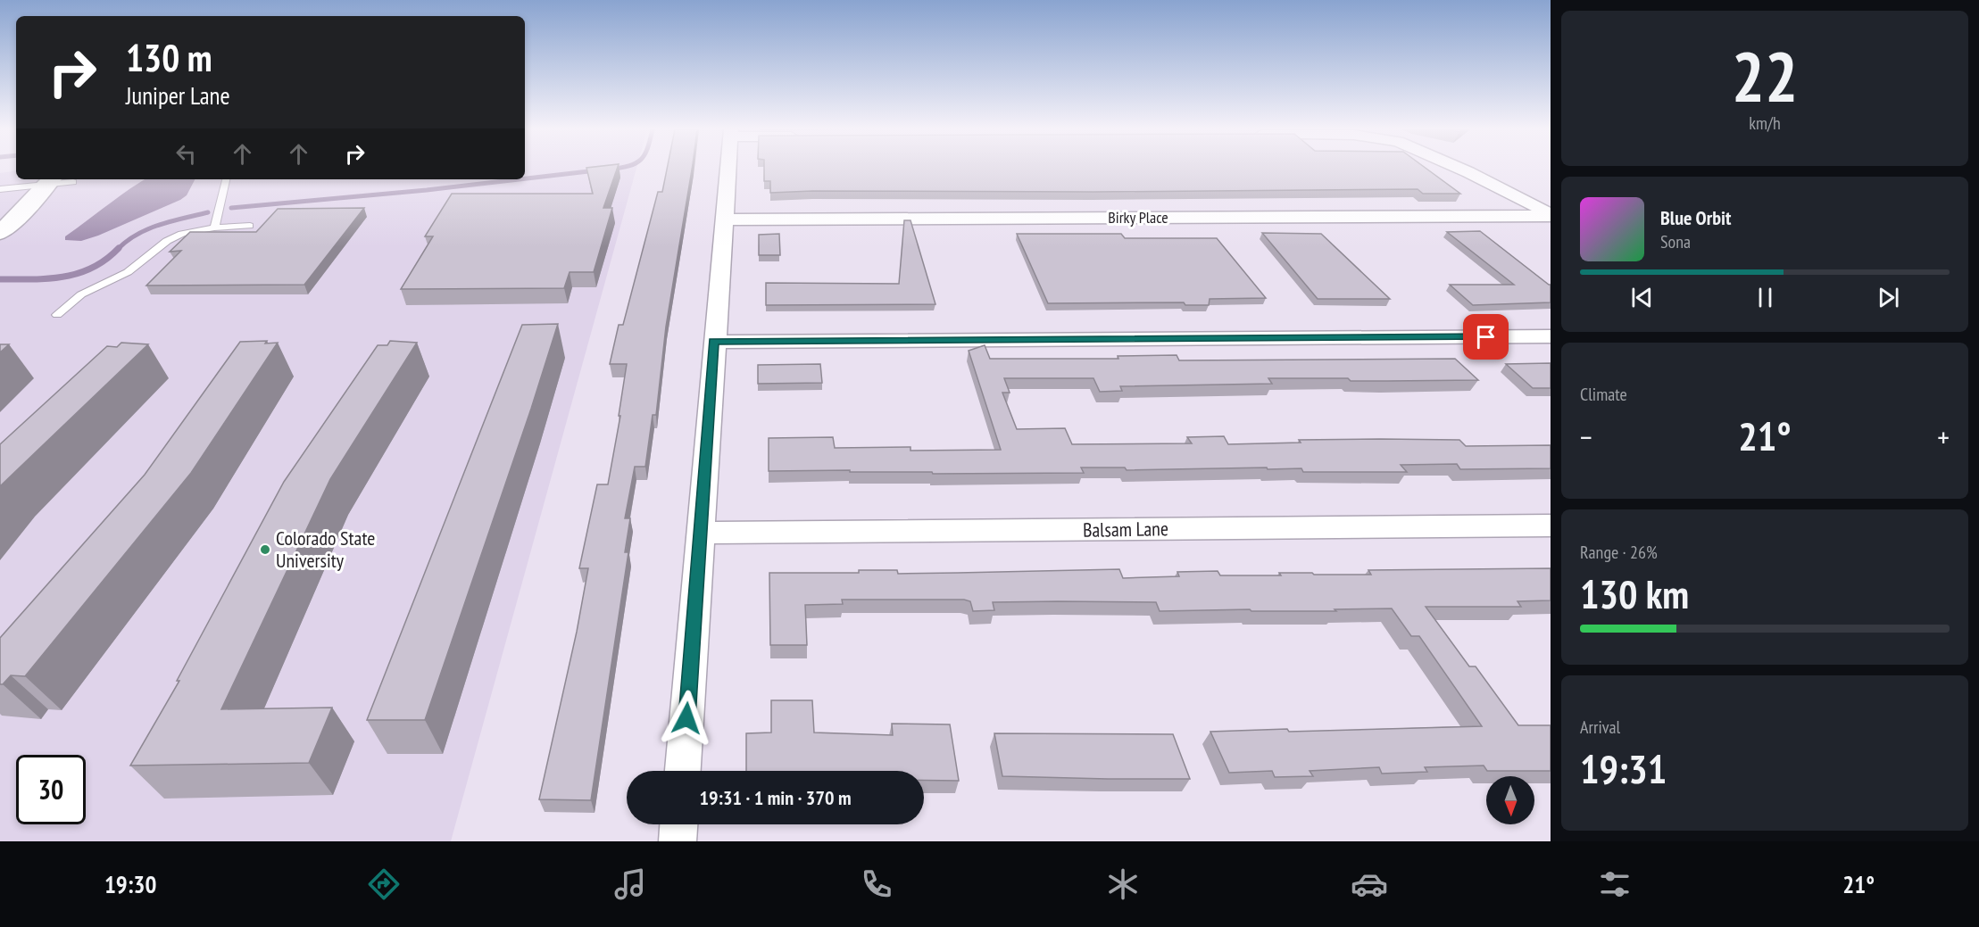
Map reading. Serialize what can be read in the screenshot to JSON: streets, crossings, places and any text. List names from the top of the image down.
{
  "streets": {
    "street": ["Birky Place", "Balsam Lane"]
  },
  "places": ["Colorado State University"],
  "north": "bottom",
  "page": {
    "tile": [
      ["22", "km/h"],
      "Climate",
      ["Range · 26%", "130 km"],
      ["Arrival", "19:31"]
    ],
    "turn": ["130 m", "Juniper Lane"],
    "song": ["Blue Orbit", "Sona"],
    "heat": ["−", "21°", "+"],
    "limit": "30",
    "trip": "19:31 · 1 min · 370 m",
    "tabs": ["19:30", "21°"]
  }
}
